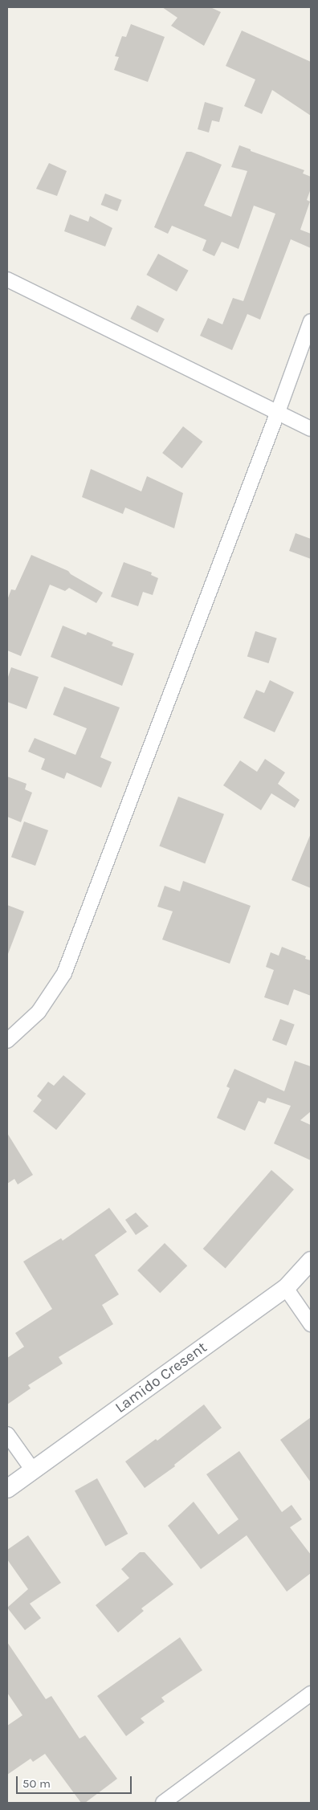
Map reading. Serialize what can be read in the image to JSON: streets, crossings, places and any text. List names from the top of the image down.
{
  "streets": {
    "street": ["Lamido Cresent"]
  },
  "scale_bar": "50 m"
}
